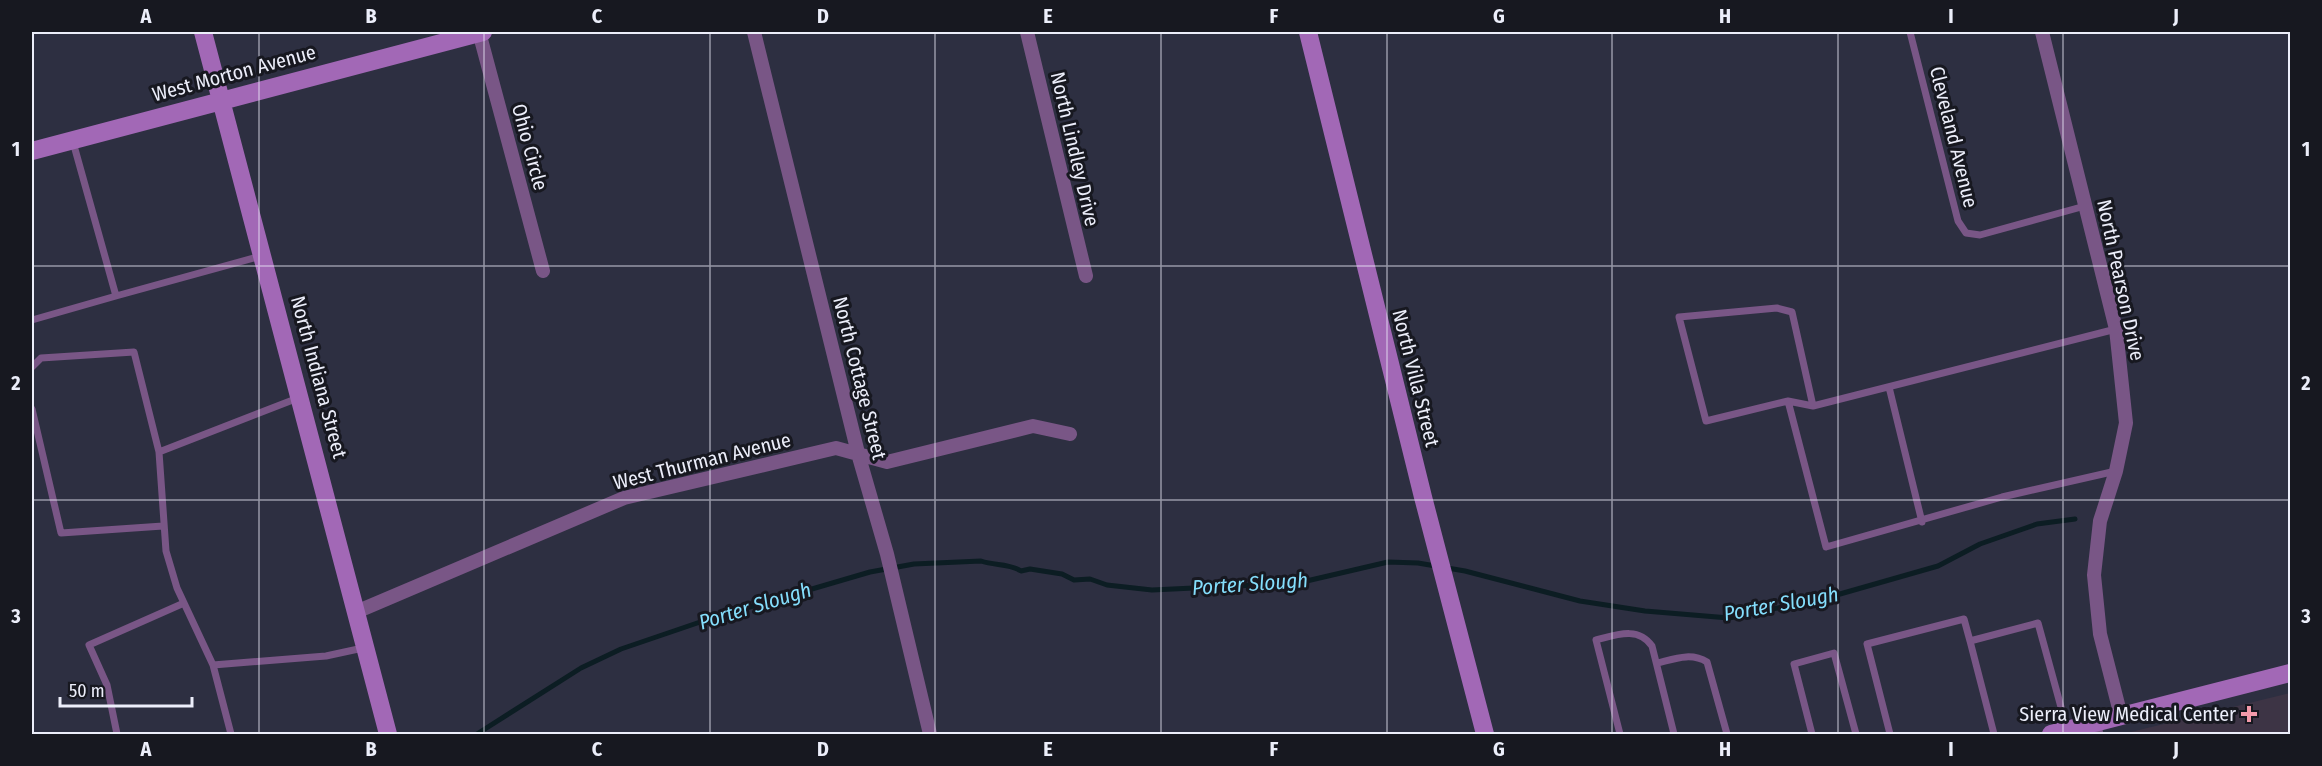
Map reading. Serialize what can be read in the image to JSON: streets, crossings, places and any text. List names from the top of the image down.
{
  "streets": {
    "main road": ["West Morton Avenue", "North Indiana Street", "North Villa Street"],
    "street": [
      "Ohio Circle",
      "North Lindley Drive",
      "North Pearson Drive",
      "North Cottage Street",
      "West Thurman Avenue"
    ],
    "lane": ["Cleveland Avenue"]
  },
  "crossings": [
    ["West Morton Avenue", "Ohio Circle"],
    ["West Morton Avenue", "North Indiana Street"],
    ["Cleveland Avenue", "North Pearson Drive"],
    ["North Indiana Street", "West Thurman Avenue"],
    ["North Cottage Street", "West Thurman Avenue"]
  ],
  "water": ["Porter Slough"],
  "places": {
    "health": ["Sierra View Medical Center"]
  },
  "scale_bar": "50 m",
  "grid": {
    "columns": [
      "A",
      "B",
      "C",
      "D",
      "E",
      "F",
      "G",
      "H",
      "I",
      "J"
    ],
    "rows": ["1", "2", "3"]
  }
}
